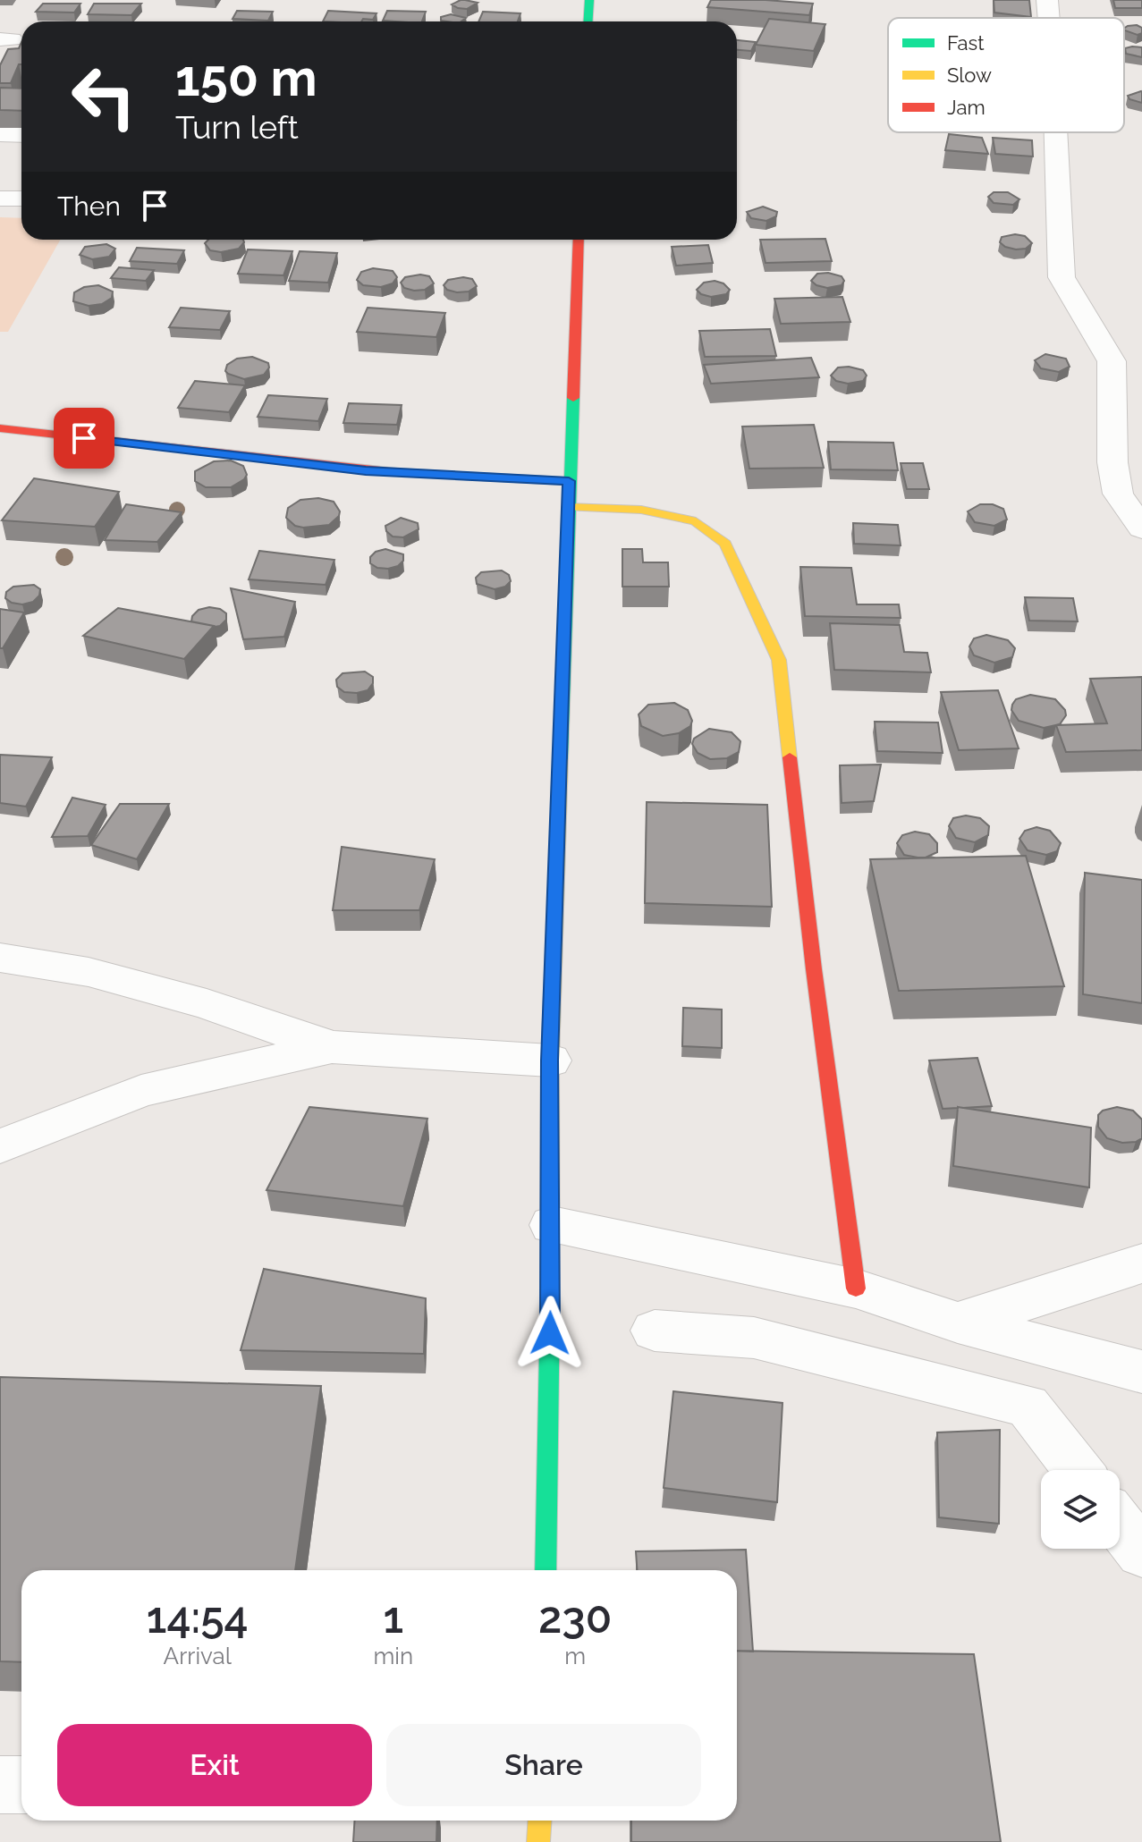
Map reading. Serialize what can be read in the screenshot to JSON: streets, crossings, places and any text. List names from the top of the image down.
{
  "legend": ["Fast", "Slow", "Jam"],
  "page": {
    "turn": ["150 m", "Turn left"],
    "then": "Then",
    "eta": [
      "14:54",
      "Arrival",
      "1",
      "min",
      "230",
      "m"
    ],
    "buttons": ["Exit", "Share"]
  }
}
